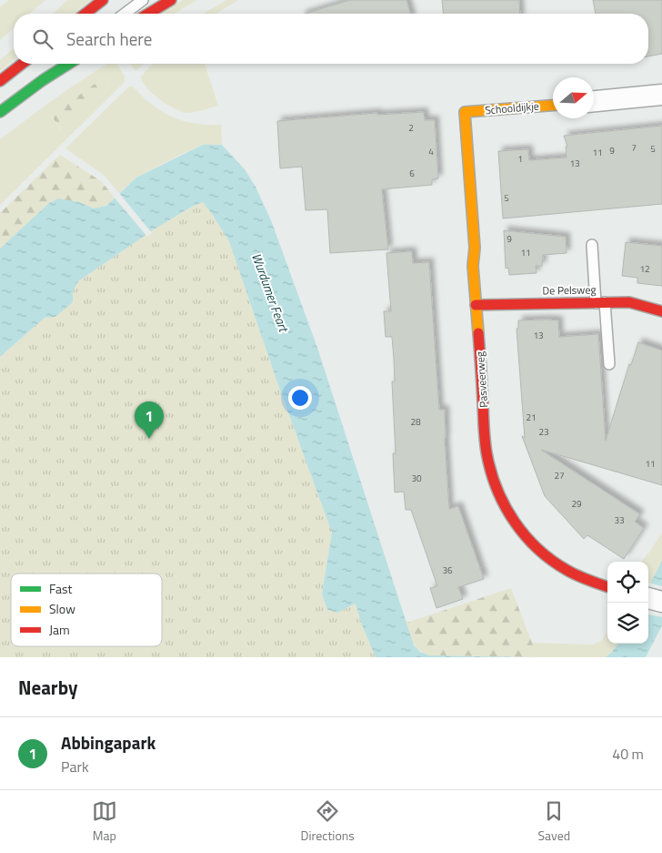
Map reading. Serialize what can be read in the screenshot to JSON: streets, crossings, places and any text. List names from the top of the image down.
{
  "streets": {
    "street": ["Schooldijkje", "De Pelsweg", "Pasveerweg"]
  },
  "crossings": [
    ["Schooldijkje", "Pasveerweg"],
    ["De Pelsweg", "Pasveerweg"]
  ],
  "water": ["Wurdumer Feart"],
  "house_numbers": [
    "2",
    "7",
    "5",
    "9",
    "4",
    "11",
    "1",
    "13",
    "6",
    "5",
    "9",
    "11",
    "12",
    "13",
    "21",
    "28",
    "23",
    "11",
    "27",
    "30",
    "29",
    "33",
    "36"
  ],
  "legend": ["Fast", "Slow", "Jam"],
  "north": "right",
  "page": {
    "search": "Search here",
    "pins": "1",
    "heading": "Nearby",
    "list": [
      {
        "mark": "1",
        "name": "Abbingapark",
        "note": "Park",
        "value": "40 m"
      }
    ],
    "nav": ["Map", "Directions", "Saved"]
  }
}
